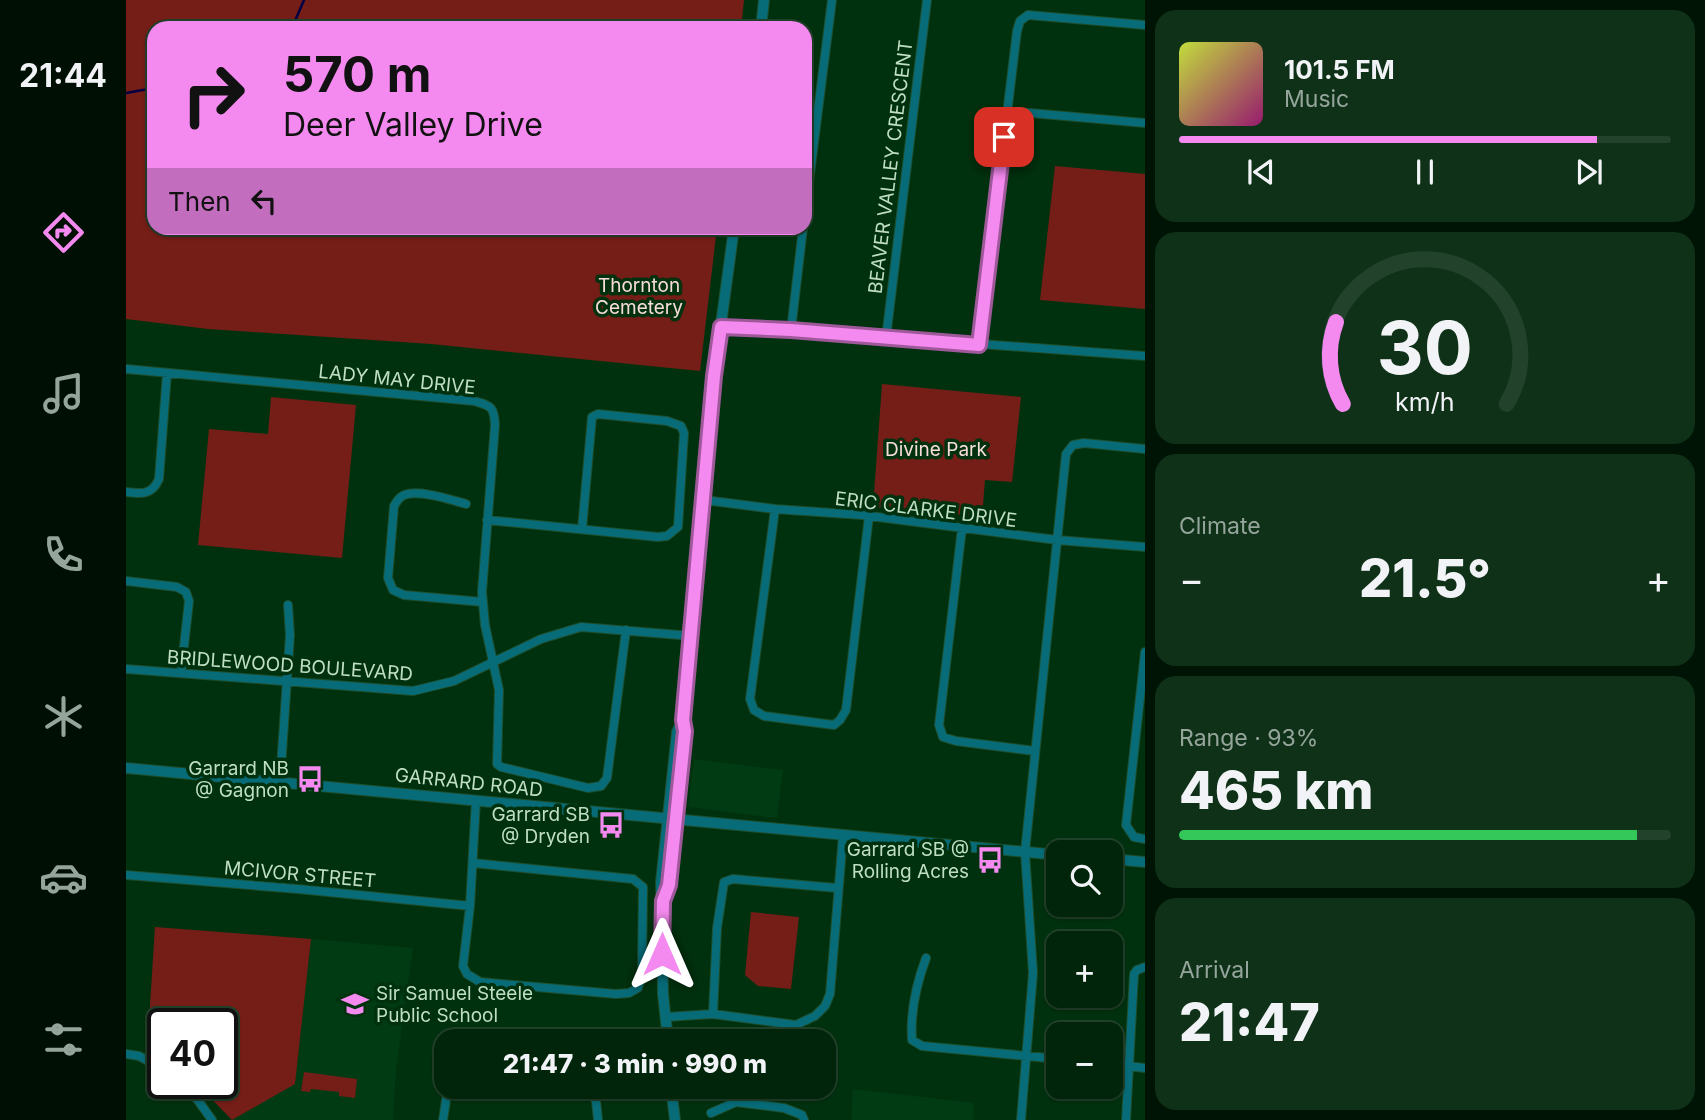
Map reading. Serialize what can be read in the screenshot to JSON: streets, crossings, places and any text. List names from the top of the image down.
{
  "streets": {
    "street": [
      "BEAVER VALLEY CRESCENT",
      "LADY MAY DRIVE",
      "ERIC CLARKE DRIVE",
      "BRIDLEWOOD BOULEVARD",
      "GARRARD ROAD",
      "MCIVOR STREET"
    ]
  },
  "crossings": [
    ["LADY MAY DRIVE", "BRIDLEWOOD BOULEVARD"]
  ],
  "parks": ["Thornton Cemetery", "Divine Park"],
  "places": {
    "bus stop": ["Garrard NB @ Gagnon", "Garrard SB @ Dryden", "Garrard SB @ Rolling Acres"],
    "school or university": ["Sir Samuel Steele Public School"]
  },
  "page": {
    "tabs": "21:44",
    "turn": ["570 m", "Deer Valley Drive"],
    "song": ["101.5 FM", "Music"],
    "then": "Then",
    "tile": [
      "Climate",
      ["Range · 93%", "465 km"],
      ["Arrival", "21:47"]
    ],
    "heat": ["−", "21.5°", "+"],
    "map_buttons": ["+", "−"],
    "limit": "40",
    "trip": "21:47 · 3 min · 990 m",
    "gauge": ["30", "km/h"]
  }
}
